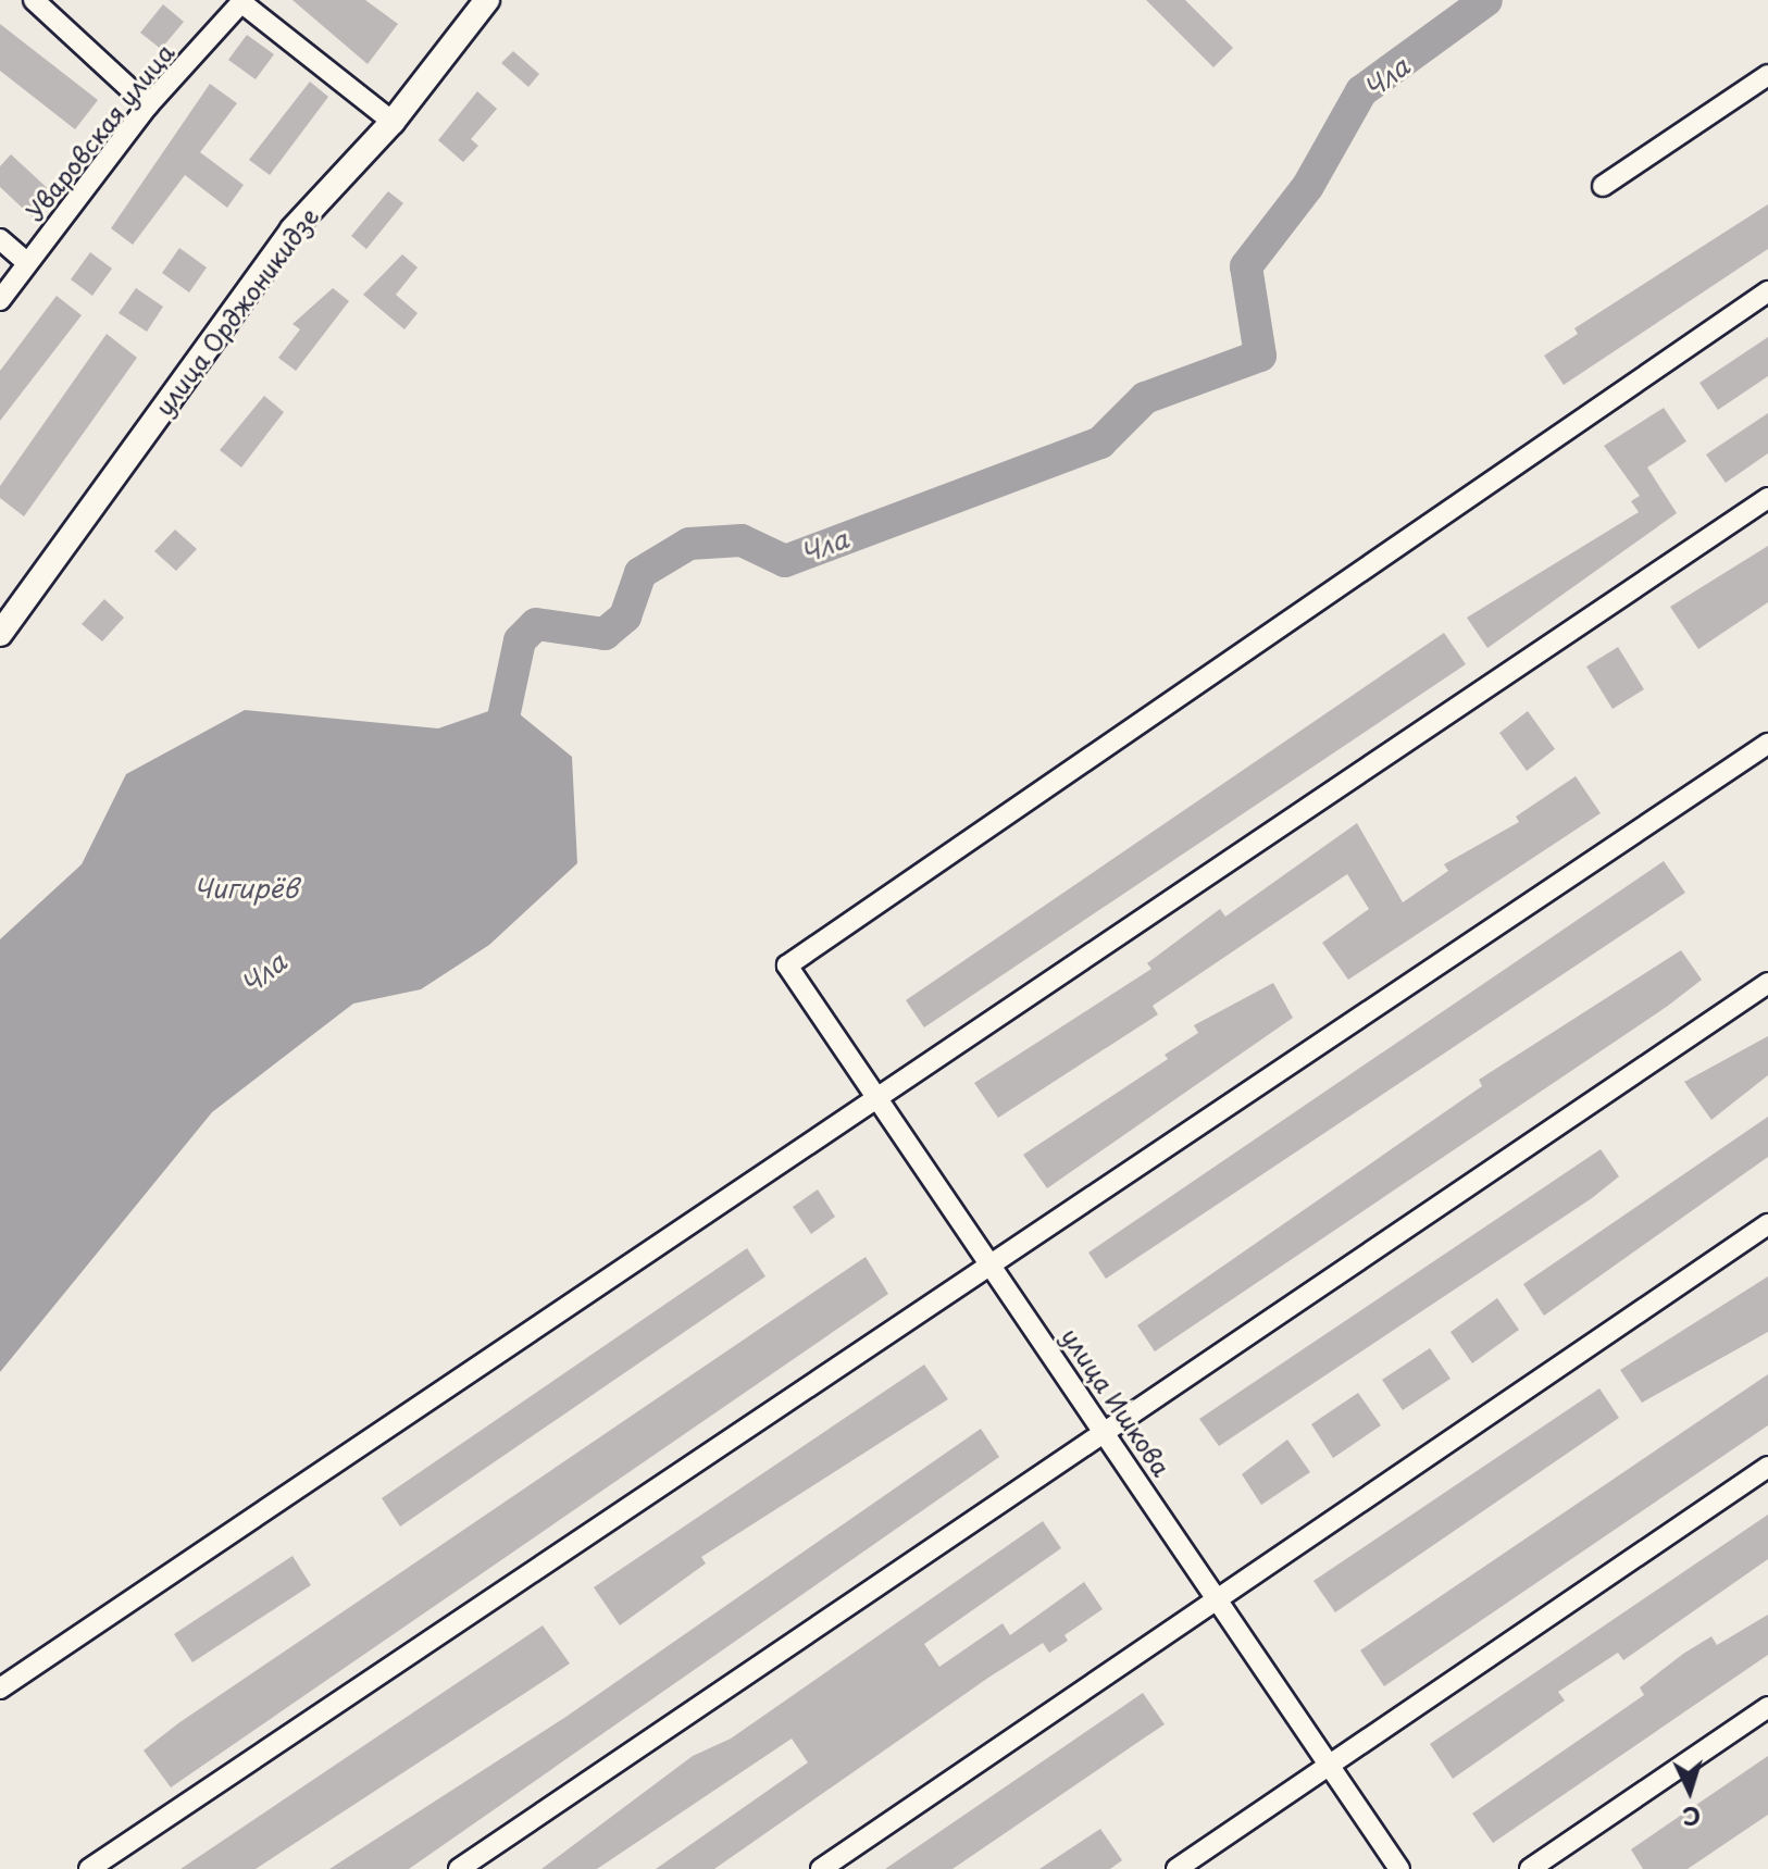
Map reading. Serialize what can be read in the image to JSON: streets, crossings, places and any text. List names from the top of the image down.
{
  "streets": {
    "street": ["Уваровская улица", "улица Орджоникидзе", "улица Ишкова"]
  },
  "water": ["Чла", "Чигирёв"],
  "north": "bottom"
}
